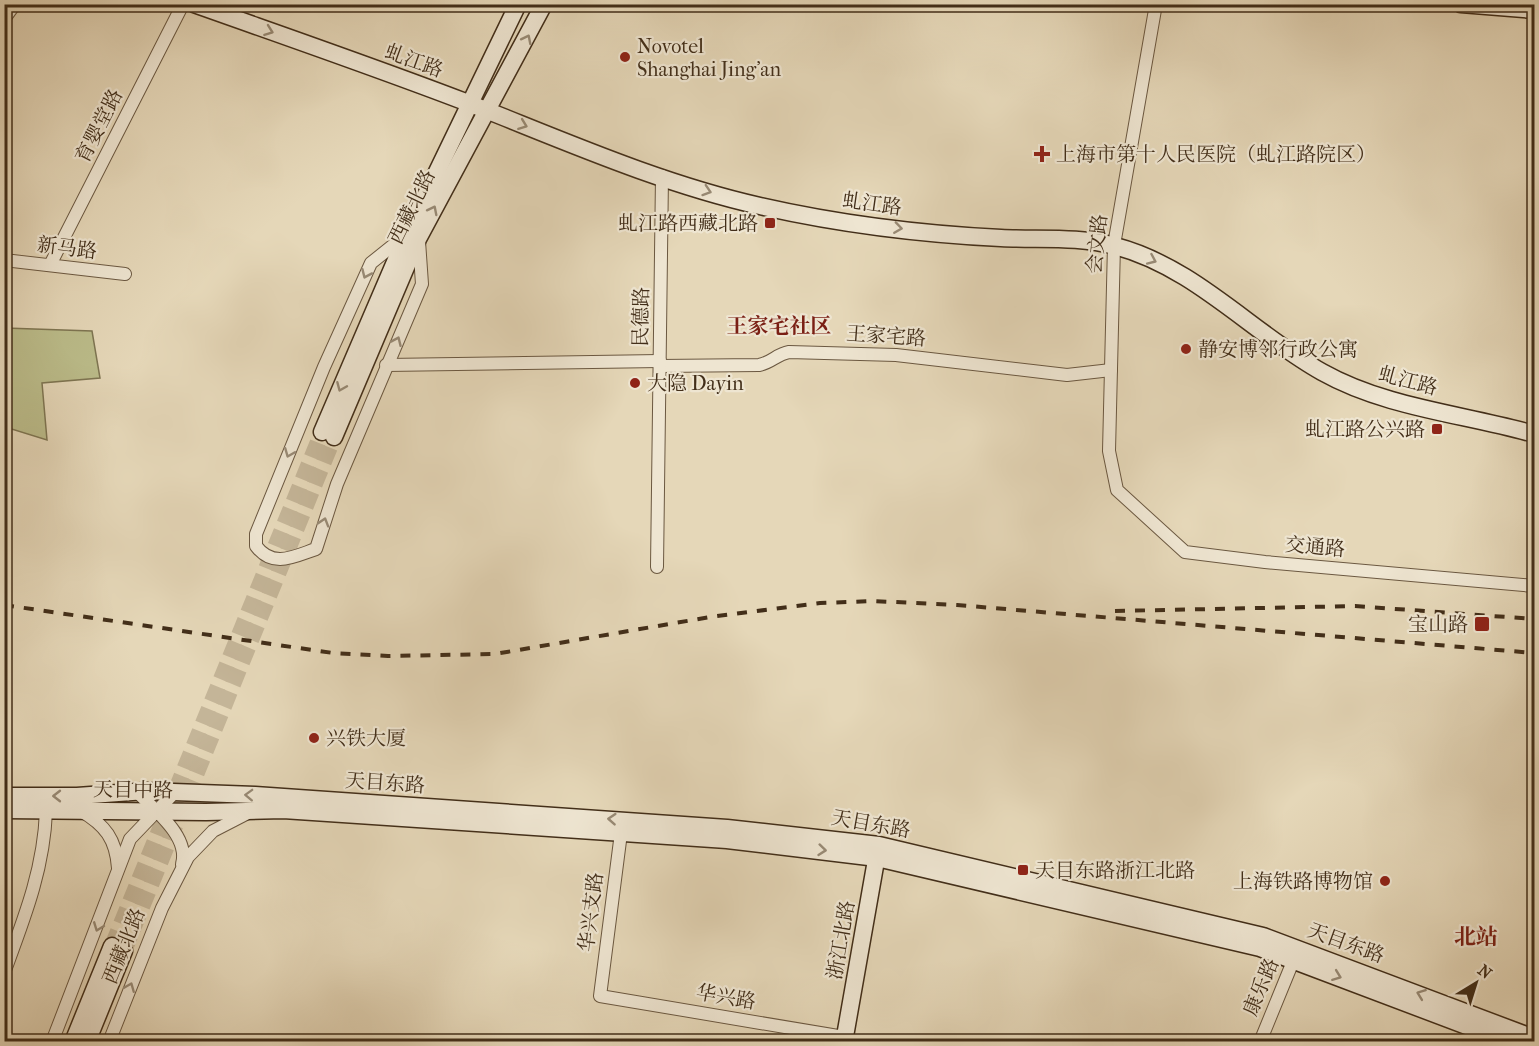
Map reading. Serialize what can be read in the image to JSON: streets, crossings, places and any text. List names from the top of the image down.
{
  "streets": {
    "main road": [
      "虬江路",
      "西藏北路",
      "天目东路",
      "天目中路",
      "浙江北路"
    ],
    "street": [
      "育婴堂路",
      "会文路",
      "新马路",
      "民德路",
      "王家宅路",
      "交通路",
      "华兴支路",
      "康乐路",
      "华兴路"
    ]
  },
  "crossings": [
    ["虬江路", "西藏北路"],
    ["虬江路", "会文路"],
    ["虬江路", "民德路"],
    ["育婴堂路", "新马路"],
    ["西藏北路", "天目东路"],
    ["西藏北路", "天目中路"],
    ["会文路", "王家宅路"],
    ["会文路", "交通路"],
    ["民德路", "王家宅路"],
    ["天目东路", "天目中路"],
    ["天目东路", "华兴支路"],
    ["天目东路", "浙江北路"],
    ["天目东路", "康乐路"],
    ["华兴支路", "华兴路"],
    ["浙江北路", "华兴路"]
  ],
  "one_way": ["虬江路"],
  "districts": ["王家宅社区", "北站"],
  "places": {
    "other": [
      "Novotel Shanghai Jing'an",
      "静安博邻行政公寓",
      "大隐 Dayin",
      "兴铁大厦",
      "上海铁路博物馆"
    ],
    "health": ["上海市第十人民医院（虬江路院区）"],
    "transit": [
      "虬江路西藏北路",
      "虬江路公兴路",
      "宝山路",
      "天目东路浙江北路"
    ]
  },
  "north": "top right"
}
